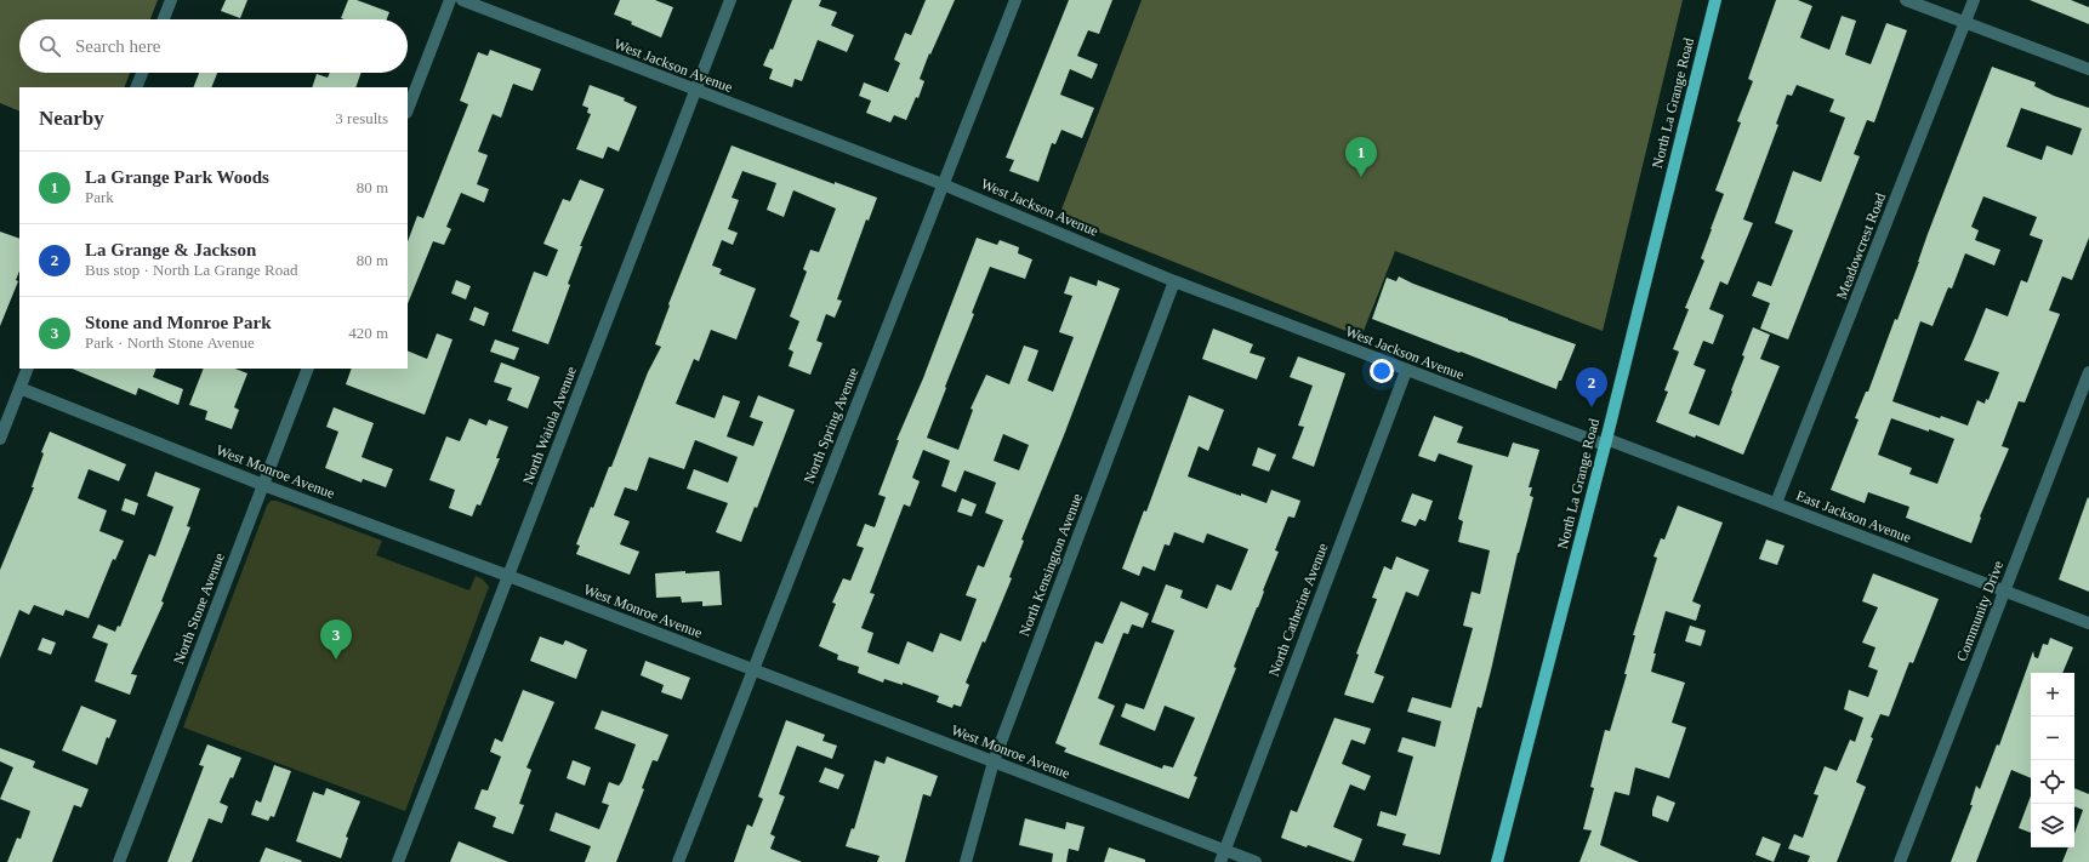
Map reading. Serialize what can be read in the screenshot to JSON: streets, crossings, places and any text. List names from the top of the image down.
{
  "streets": {
    "main road": ["North La Grange Road"],
    "street": [
      "West Jackson Avenue",
      "Meadowcrest Road",
      "North Waiola Avenue",
      "North Spring Avenue",
      "West Monroe Avenue",
      "East Jackson Avenue",
      "North Kensington Avenue",
      "North Stone Avenue",
      "North Catherine Avenue",
      "Community Drive"
    ]
  },
  "crossings": [
    ["West Jackson Avenue", "North La Grange Road"],
    ["West Jackson Avenue", "North Waiola Avenue"],
    ["West Jackson Avenue", "North Spring Avenue"],
    ["West Jackson Avenue", "East Jackson Avenue"],
    ["West Jackson Avenue", "North Kensington Avenue"],
    ["West Jackson Avenue", "North Catherine Avenue"],
    ["North La Grange Road", "East Jackson Avenue"],
    ["Meadowcrest Road", "East Jackson Avenue"],
    ["North Waiola Avenue", "West Monroe Avenue"],
    ["North Spring Avenue", "West Monroe Avenue"],
    ["West Monroe Avenue", "North Kensington Avenue"],
    ["West Monroe Avenue", "North Stone Avenue"],
    ["West Monroe Avenue", "North Catherine Avenue"],
    ["East Jackson Avenue", "Community Drive"]
  ],
  "page": {
    "search": "Search here",
    "heading": ["Nearby", "3 results"],
    "pins": ["1", "2", "3"],
    "list": [
      {
        "mark": "1",
        "name": "La Grange Park Woods",
        "note": "Park",
        "value": "80 m"
      },
      {
        "mark": "2",
        "name": "La Grange & Jackson",
        "note": "Bus stop · North La Grange Road",
        "value": "80 m"
      },
      {
        "mark": "3",
        "name": "Stone and Monroe Park",
        "note": "Park · North Stone Avenue",
        "value": "420 m"
      }
    ],
    "map_buttons": ["+", "−"]
  }
}
